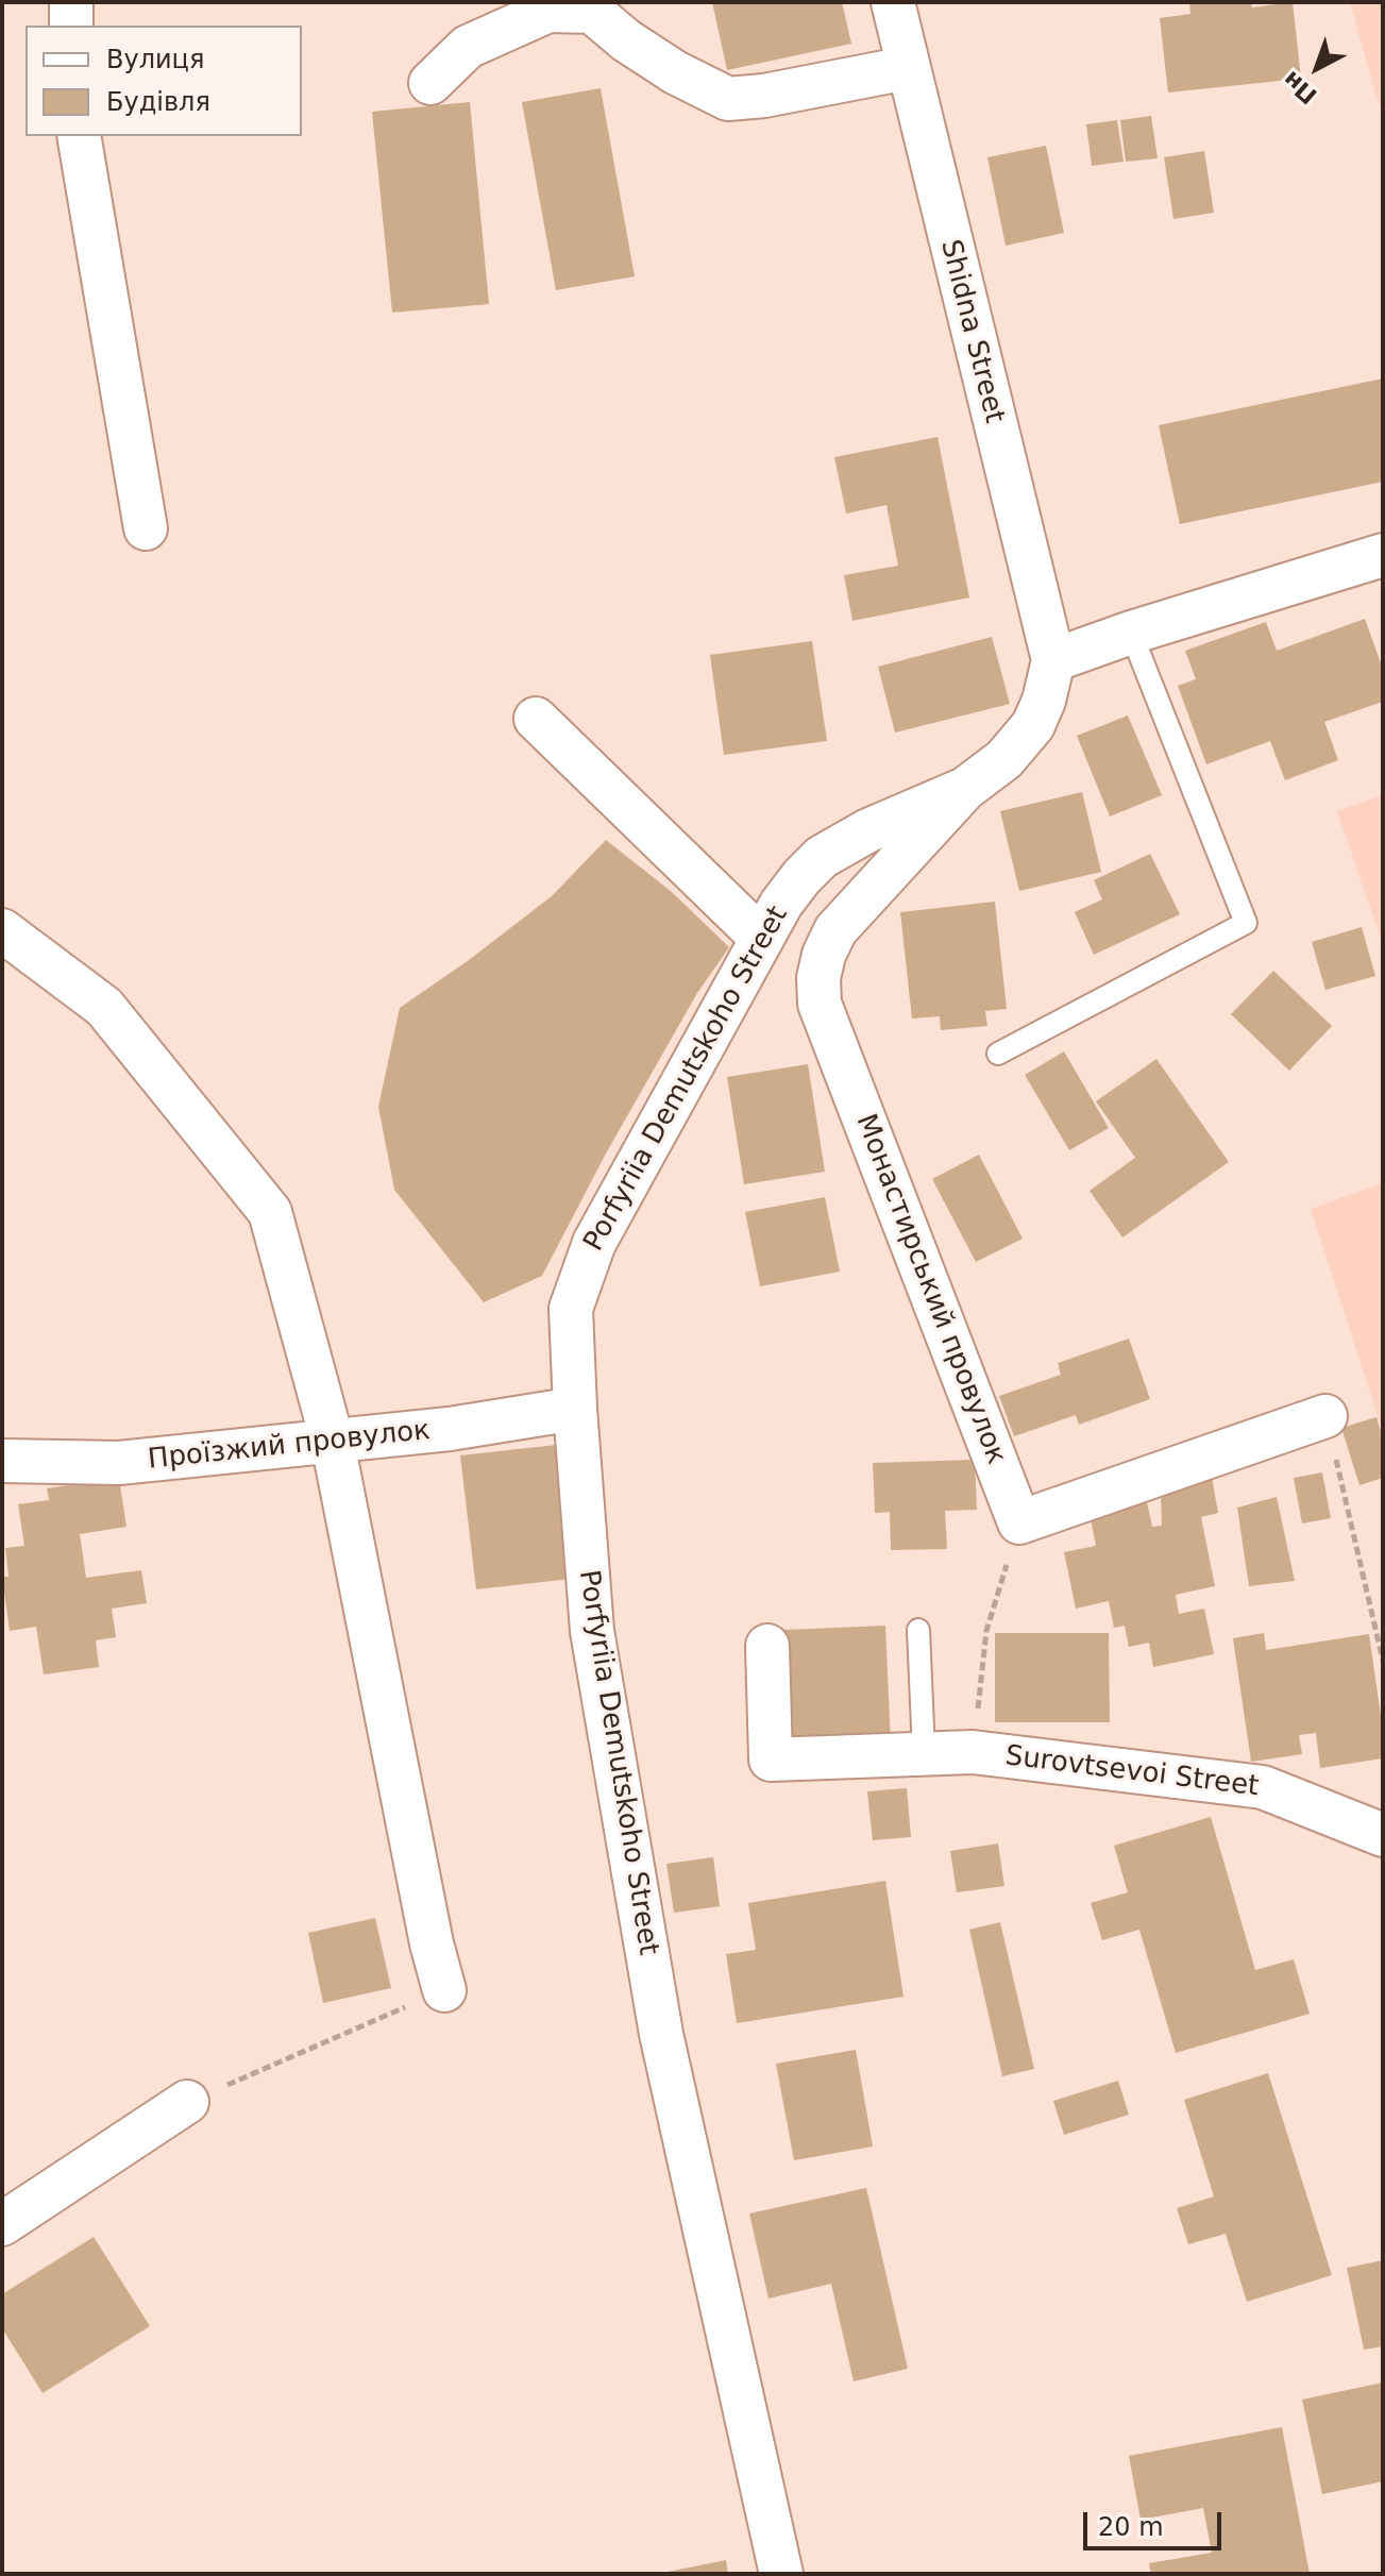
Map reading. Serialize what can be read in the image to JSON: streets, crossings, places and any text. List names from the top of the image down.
{
  "streets": {
    "street": [
      "Shidna Street",
      "Porfyriia Demutskoho Street",
      "Монастирський провулок",
      "Проїзжий провулок",
      "Surovtsevoi Street"
    ]
  },
  "crossings": [
    ["Porfyriia Demutskoho Street", "Монастирський провулок"],
    ["Porfyriia Demutskoho Street", "Проїзжий провулок"]
  ],
  "legend": ["Вулиця", "Будівля"],
  "scale_bar": "20 m",
  "north": "bottom left"
}
